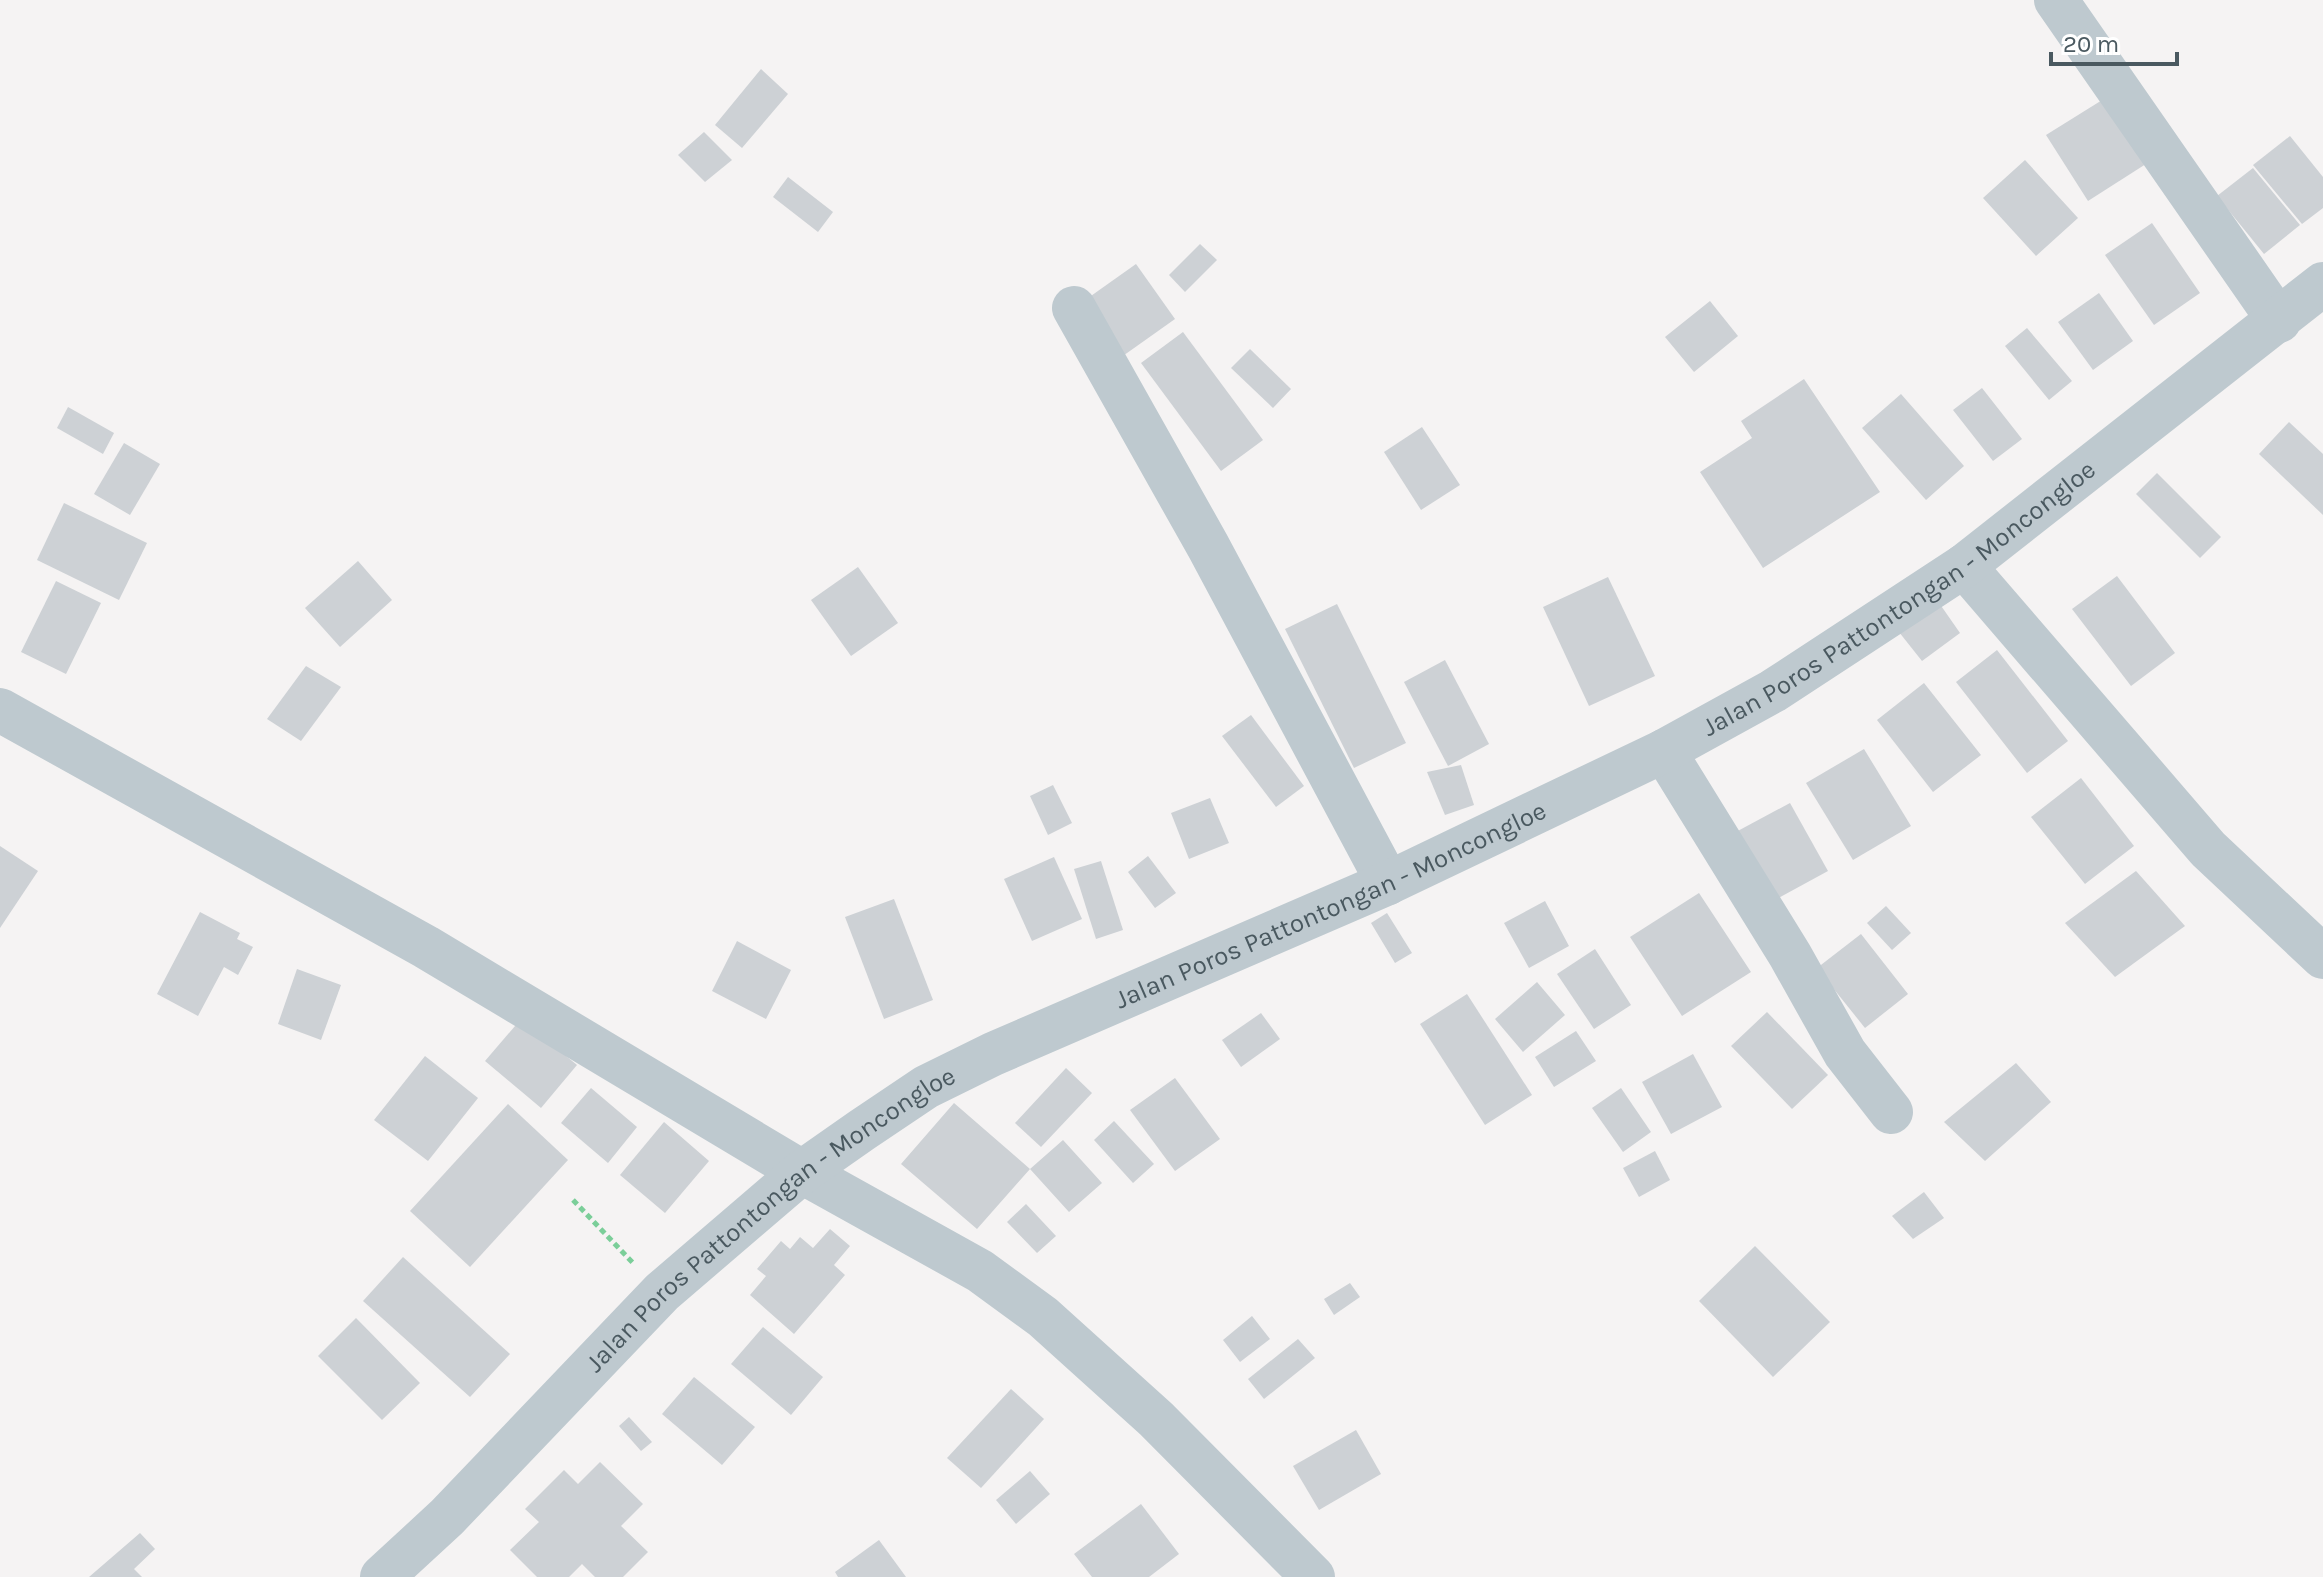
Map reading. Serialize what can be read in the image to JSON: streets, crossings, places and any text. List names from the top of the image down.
{
  "streets": {
    "street": ["Jalan Poros Pattontongan - Moncongloe"]
  },
  "scale_bar": "20 m"
}
